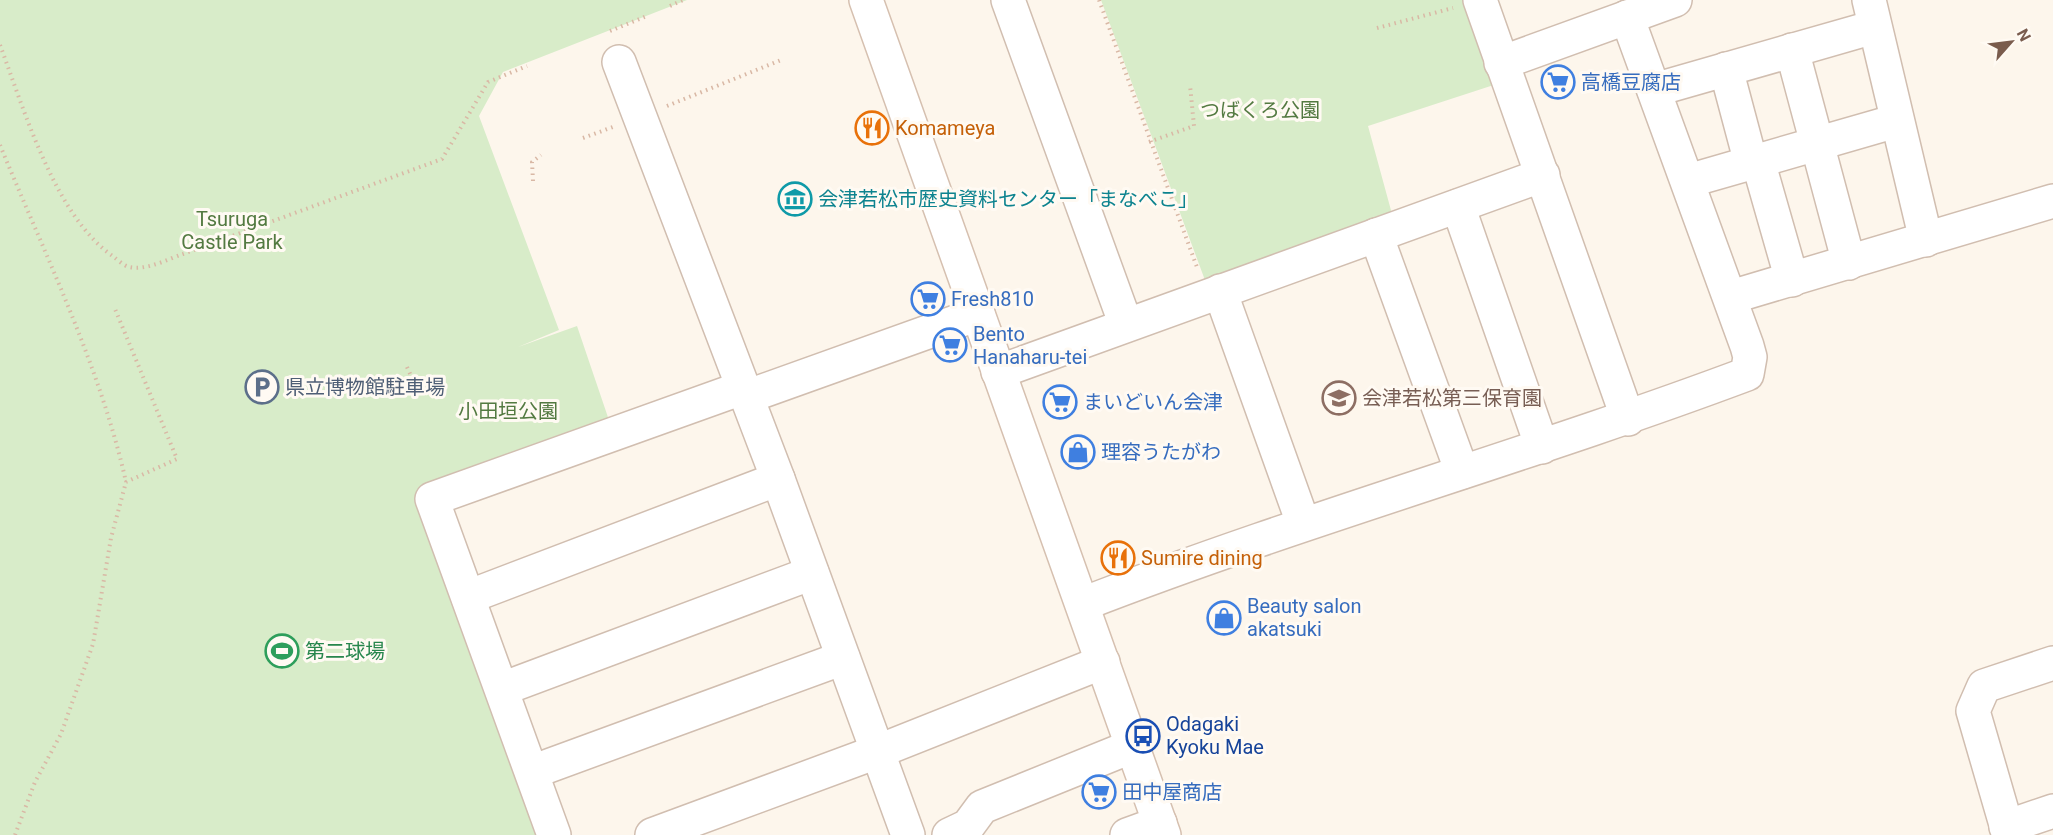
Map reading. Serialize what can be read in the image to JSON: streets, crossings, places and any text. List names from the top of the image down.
{
  "parks": ["つばくろ公園", "Tsuruga Castle Park", "小田垣公園"],
  "places": {
    "supermarket": [
      "高橋豆腐店",
      "Fresh810",
      "Bento Hanaharu-tei",
      "まいどいん会津",
      "田中屋商店"
    ],
    "restaurant": ["Komameya", "Sumire dining"],
    "museum": ["会津若松市歴史資料センター「まなべこ」"],
    "parking": ["県立博物館駐車場"],
    "school or university": ["会津若松第三保育園"],
    "shop": ["理容うたがわ", "Beauty salon akatsuki"],
    "sports": ["第二球場"],
    "bus stop": ["Odagaki Kyoku Mae"]
  },
  "north": "top right"
}
